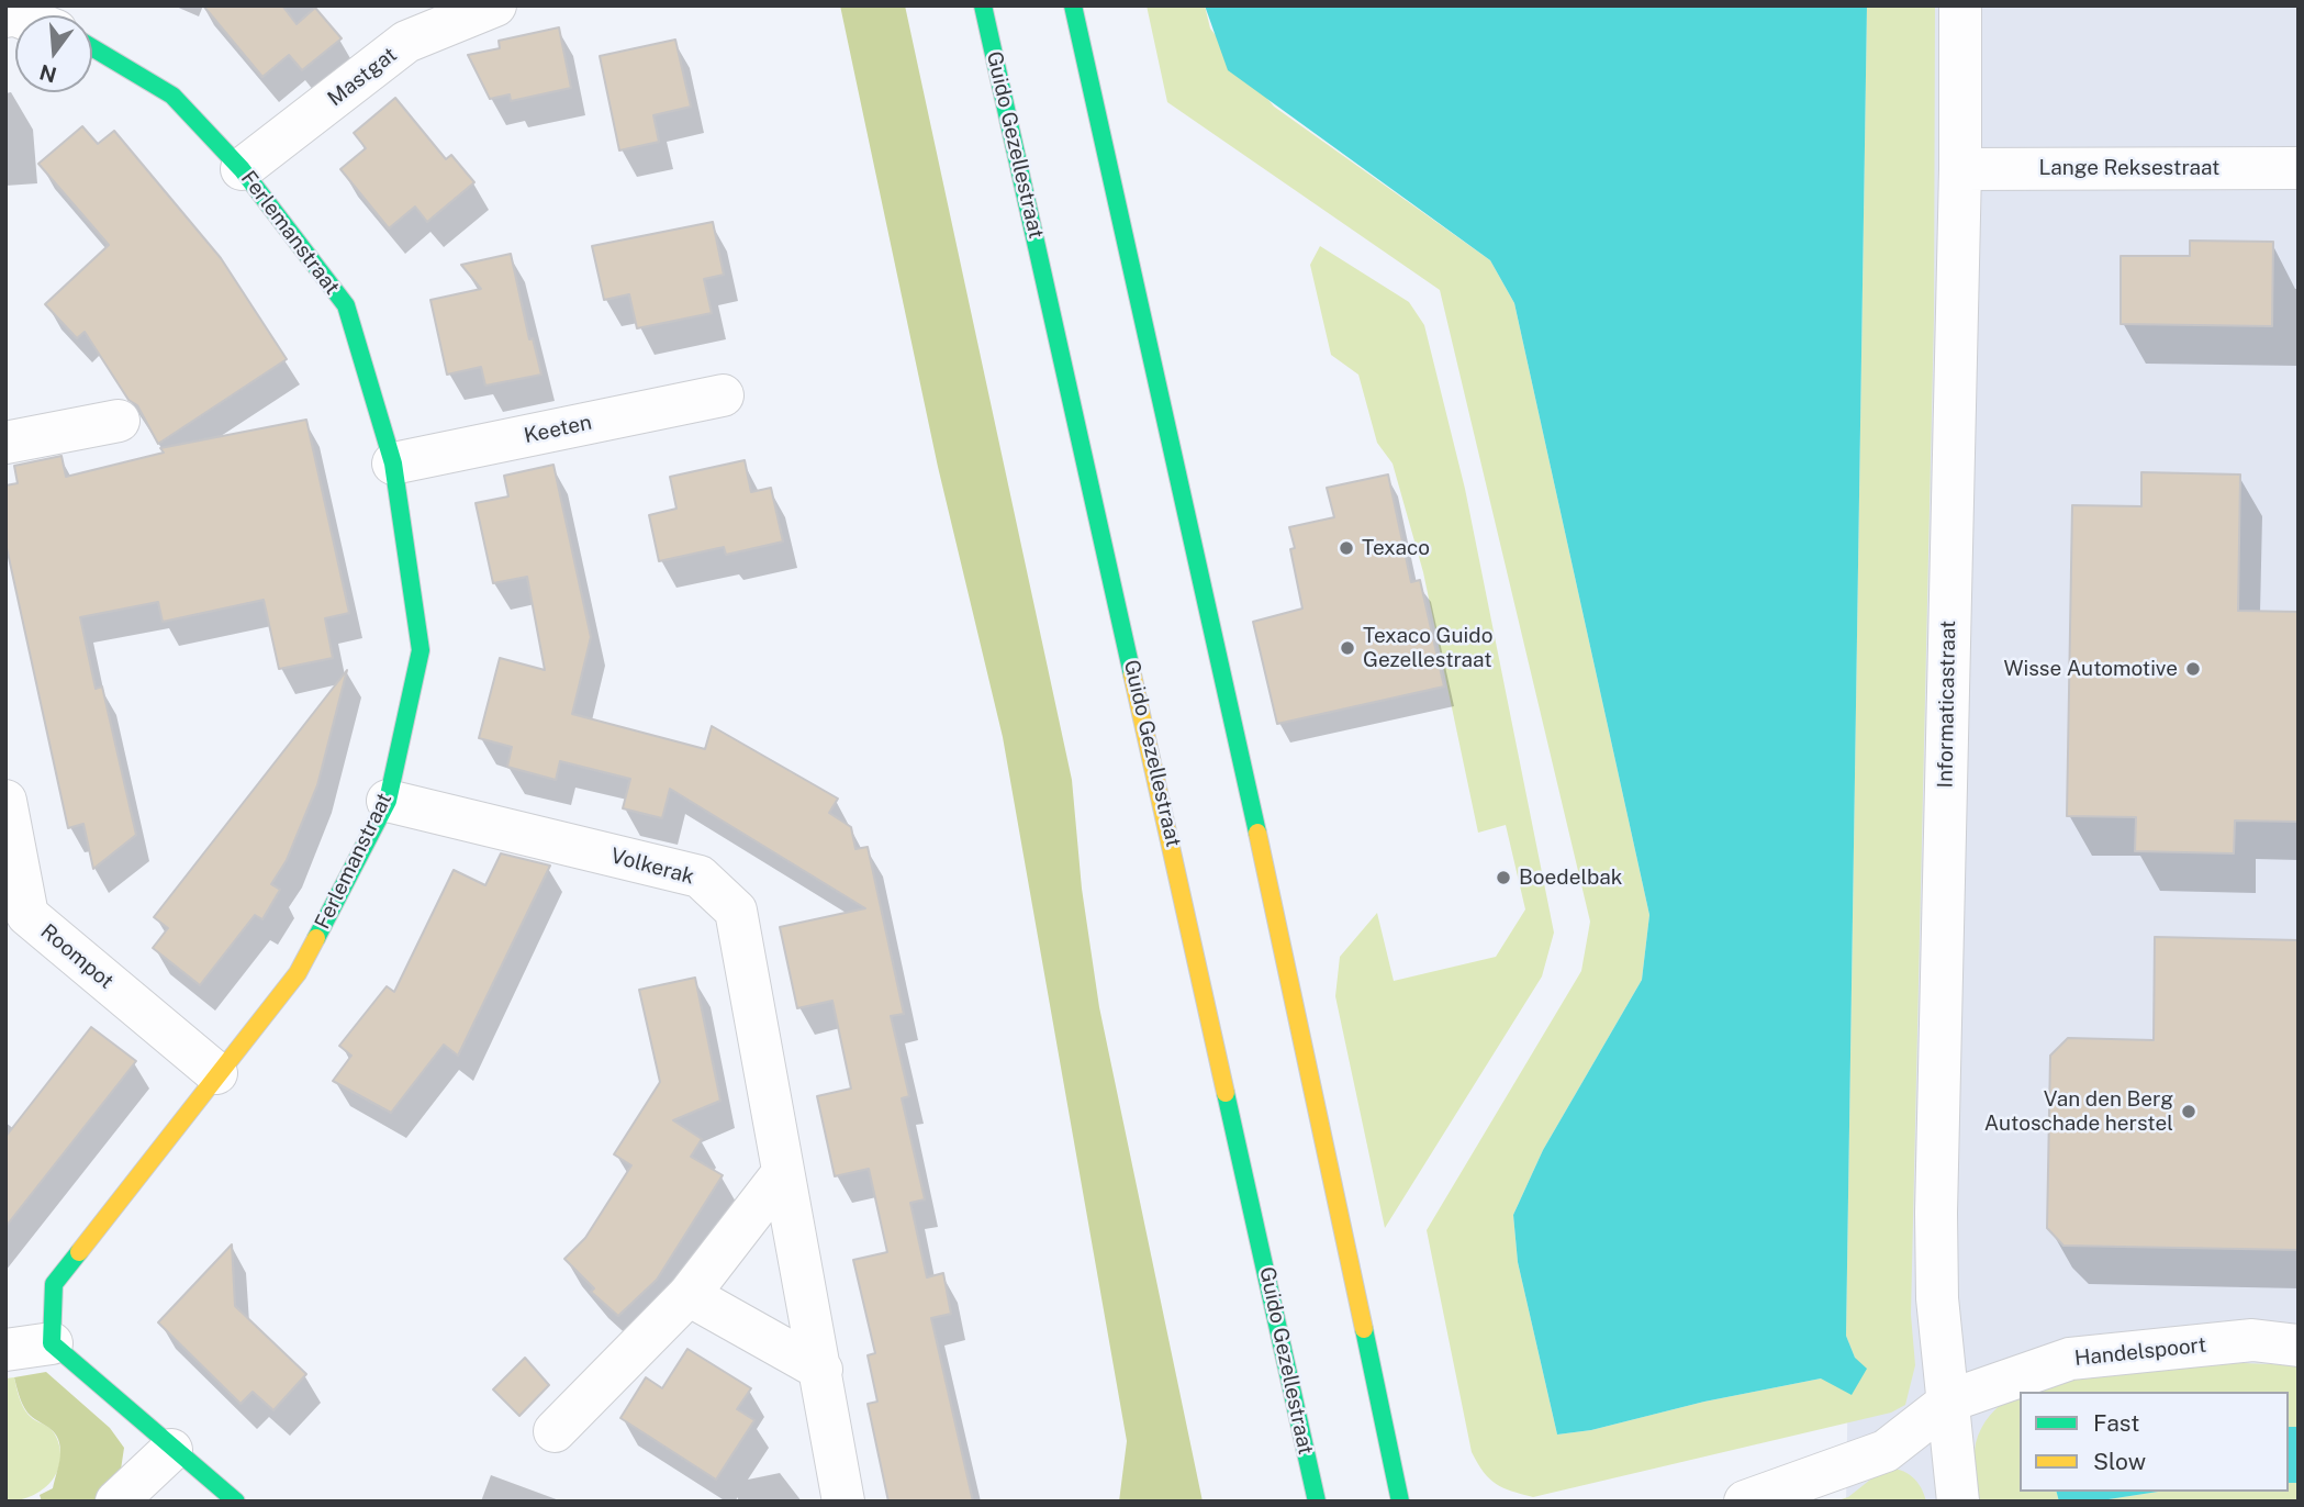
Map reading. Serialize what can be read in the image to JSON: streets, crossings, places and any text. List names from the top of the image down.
{
  "streets": {
    "main road": ["Guido Gezellestraat", "Ferlemanstraat"],
    "street": [
      "Mastgat",
      "Lange Reksestraat",
      "Keeten",
      "Informaticastraat",
      "Volkerak",
      "Roompot",
      "Handelspoort"
    ]
  },
  "crossings": [
    ["Mastgat", "Ferlemanstraat"],
    ["Lange Reksestraat", "Informaticastraat"],
    ["Ferlemanstraat", "Keeten"],
    ["Ferlemanstraat", "Volkerak"],
    ["Ferlemanstraat", "Roompot"],
    ["Informaticastraat", "Handelspoort"]
  ],
  "places": [
    "Texaco",
    "Texaco Guido Gezellestraat",
    "Wisse Automotive",
    "Boedelbak",
    "Van den Berg Autoschade herstel"
  ],
  "legend": ["Fast", "Slow"],
  "north": "bottom"
}
